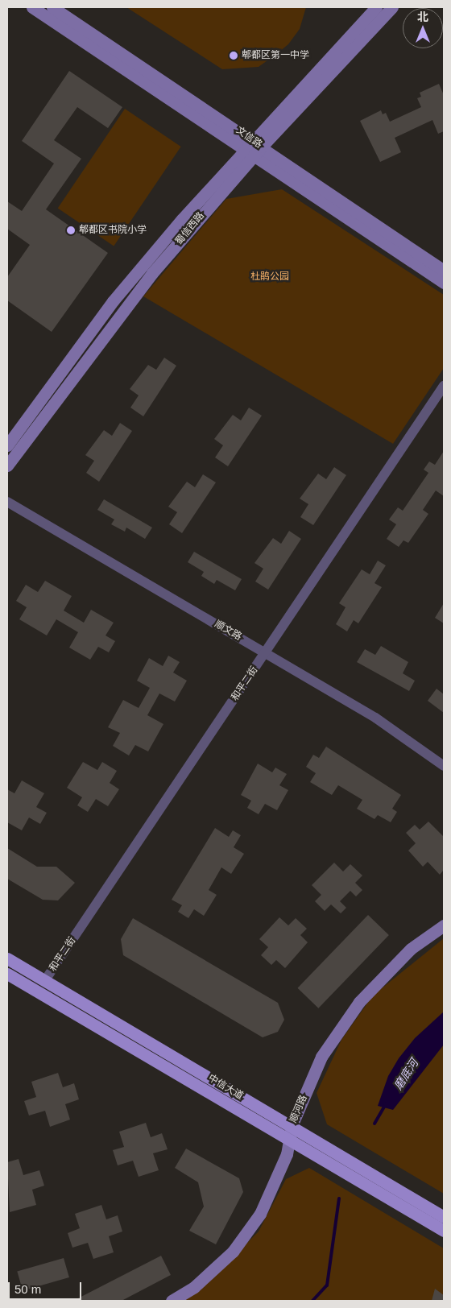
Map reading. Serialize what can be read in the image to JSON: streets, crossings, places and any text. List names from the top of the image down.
{
  "streets": {
    "main road": ["中信大道"],
    "street": [
      "文信路",
      "蜀信西路",
      "顺文路",
      "和平二街",
      "顺河路"
    ]
  },
  "crossings": [
    ["文信路", "蜀信西路"],
    ["顺文路", "和平二街"],
    ["和平二街", "中信大道"],
    ["中信大道", "顺河路"]
  ],
  "water": ["磨底河"],
  "parks": ["杜鹃公园"],
  "places": ["郫都区第一中学", "郫都区书院小学"],
  "scale_bar": "50 m",
  "north": "top"
}
